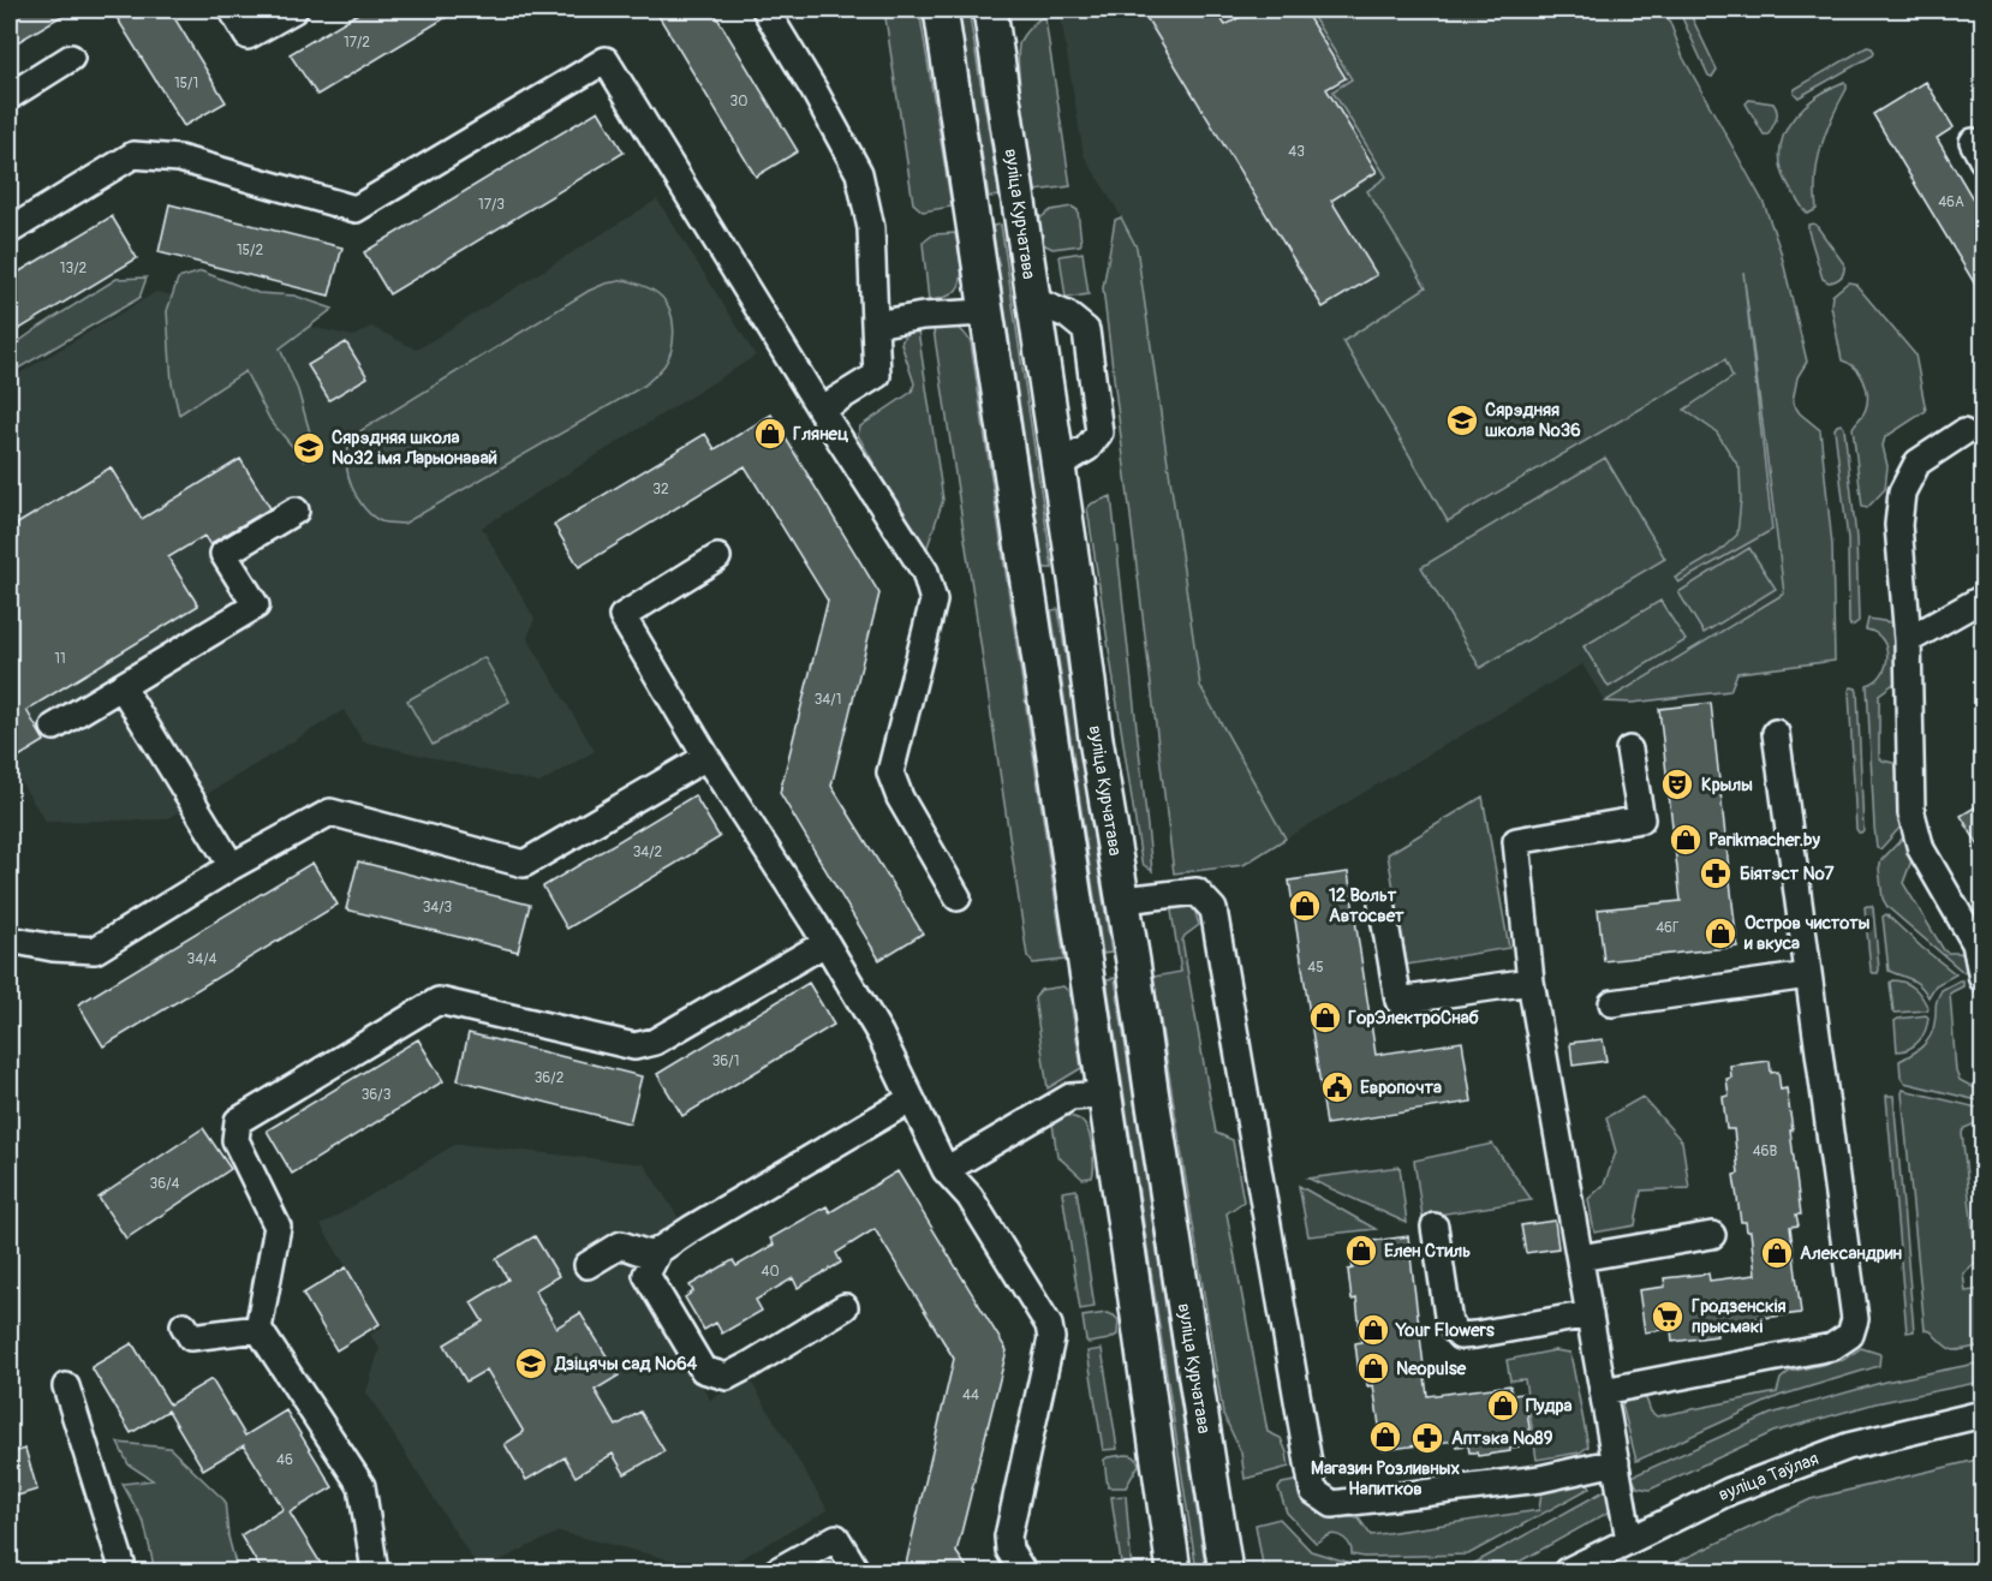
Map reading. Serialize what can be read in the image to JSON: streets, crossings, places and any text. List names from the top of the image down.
{
  "streets": {
    "main road": ["вуліца Курчатава"],
    "street": ["вуліца Таўлая"]
  },
  "places": {
    "school or university": ["Сярэдняя школа №36", "Сярэдняя школа №32 імя Ларыонавай", "Дзіцячы сад №64"],
    "shop": [
      "Глянец",
      "Parikmacher.by",
      "12 Вольт Автосвет",
      "Остров чистоты и вкуса",
      "ГорЭлектроСнаб",
      "Елен Стиль",
      "Александрин",
      "Your Flowers",
      "Neopulse",
      "Пудра",
      "Магазин Розливных Напитков"
    ],
    "theatre": ["Крылы"],
    "pharmacy": ["Біятэст №7", "Аптэка №89"],
    "public building": ["Европочта"],
    "supermarket": ["Гродзенскія прысмакі"]
  },
  "house_numbers": [
    "17/2",
    "15/1",
    "30",
    "43",
    "46А",
    "17/3",
    "15/2",
    "13/2",
    "32",
    "11",
    "34/1",
    "34/2",
    "34/3",
    "46Г",
    "34/4",
    "45",
    "36/1",
    "36/2",
    "36/3",
    "46В",
    "36/4",
    "40",
    "44",
    "46"
  ]
}
